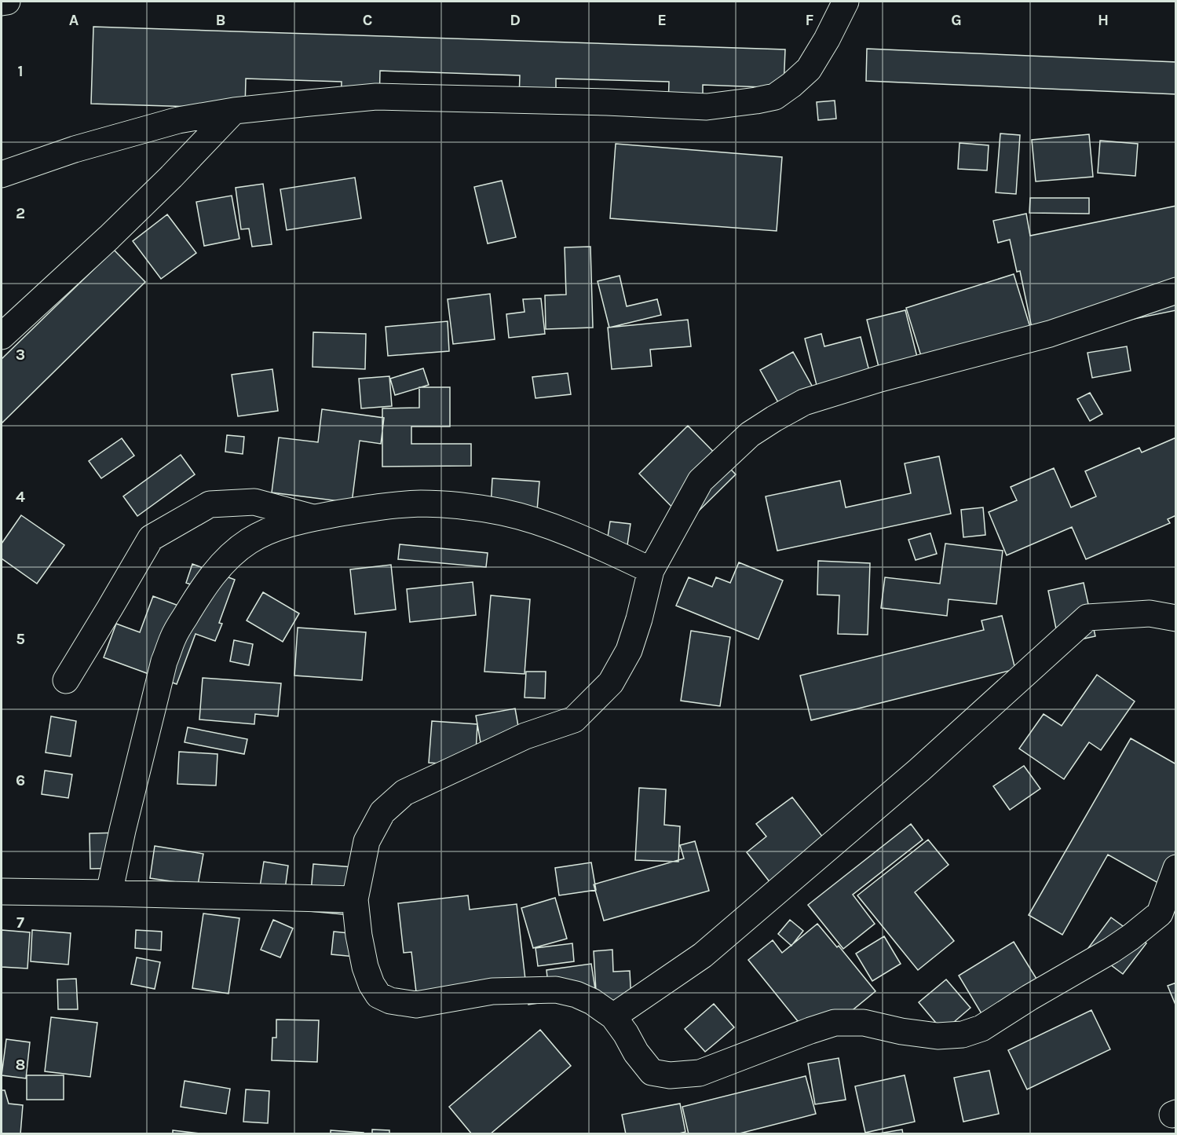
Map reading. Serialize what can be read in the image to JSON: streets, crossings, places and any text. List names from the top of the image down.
{
  "grid": {
    "columns": [
      "A",
      "B",
      "C",
      "D",
      "E",
      "F",
      "G",
      "H"
    ],
    "rows": [
      "1",
      "2",
      "3",
      "4",
      "5",
      "6",
      "7",
      "8"
    ]
  }
}
